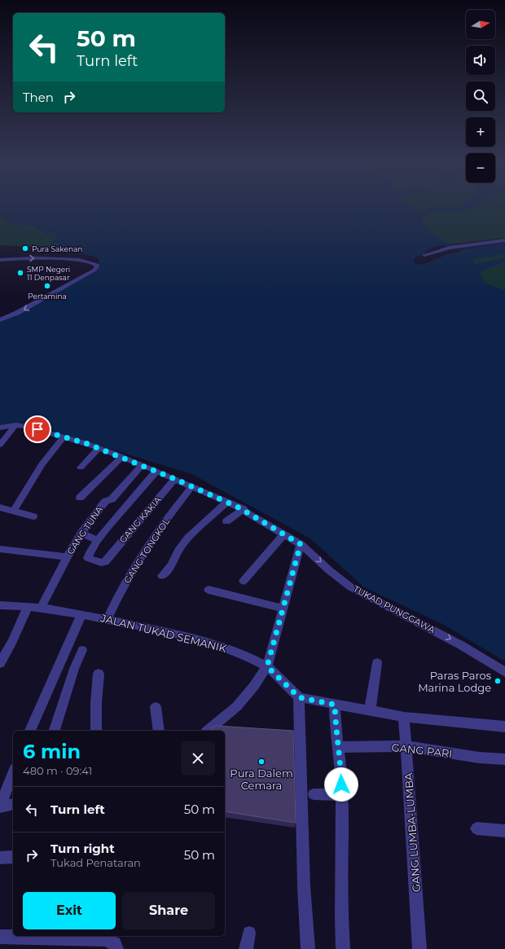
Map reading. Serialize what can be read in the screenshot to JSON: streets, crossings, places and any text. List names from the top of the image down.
{
  "streets": {
    "street": [
      "GANG KAKIA",
      "GANG TUNA",
      "GANG TONGKOL",
      "TUKAD PUNGGAWA",
      "JALAN TUKAD SEMANIK",
      "GANG PARI",
      "GANG LUMBA-LUMBA"
    ]
  },
  "crossings": [
    ["GANG KAKIA", "TUKAD PUNGGAWA"],
    ["GANG TUNA", "TUKAD PUNGGAWA"],
    ["GANG TUNA", "JALAN TUKAD SEMANIK"],
    ["GANG TONGKOL", "TUKAD PUNGGAWA"],
    ["GANG TONGKOL", "JALAN TUKAD SEMANIK"],
    ["GANG PARI", "GANG LUMBA-LUMBA"]
  ],
  "one_way": ["TUKAD PUNGGAWA"],
  "places": [
    "Pura Sakenan",
    "SMP Negeri 11 Denpasar",
    "Pertamina",
    "Paras Paros Marina Lodge",
    "Pura Dalem Cemara"
  ],
  "north": "right",
  "page": {
    "map_buttons": ["+", "−"],
    "turn": ["50 m", "Turn left"],
    "then": "Then",
    "heading": ["6 min", "480 m · 09:41"],
    "list": [
      {
        "name": "Turn left",
        "value": "50 m"
      },
      {
        "name": "Turn right",
        "note": "Tukad Penataran",
        "value": "50 m"
      }
    ],
    "buttons": ["Exit", "Share"]
  }
}
